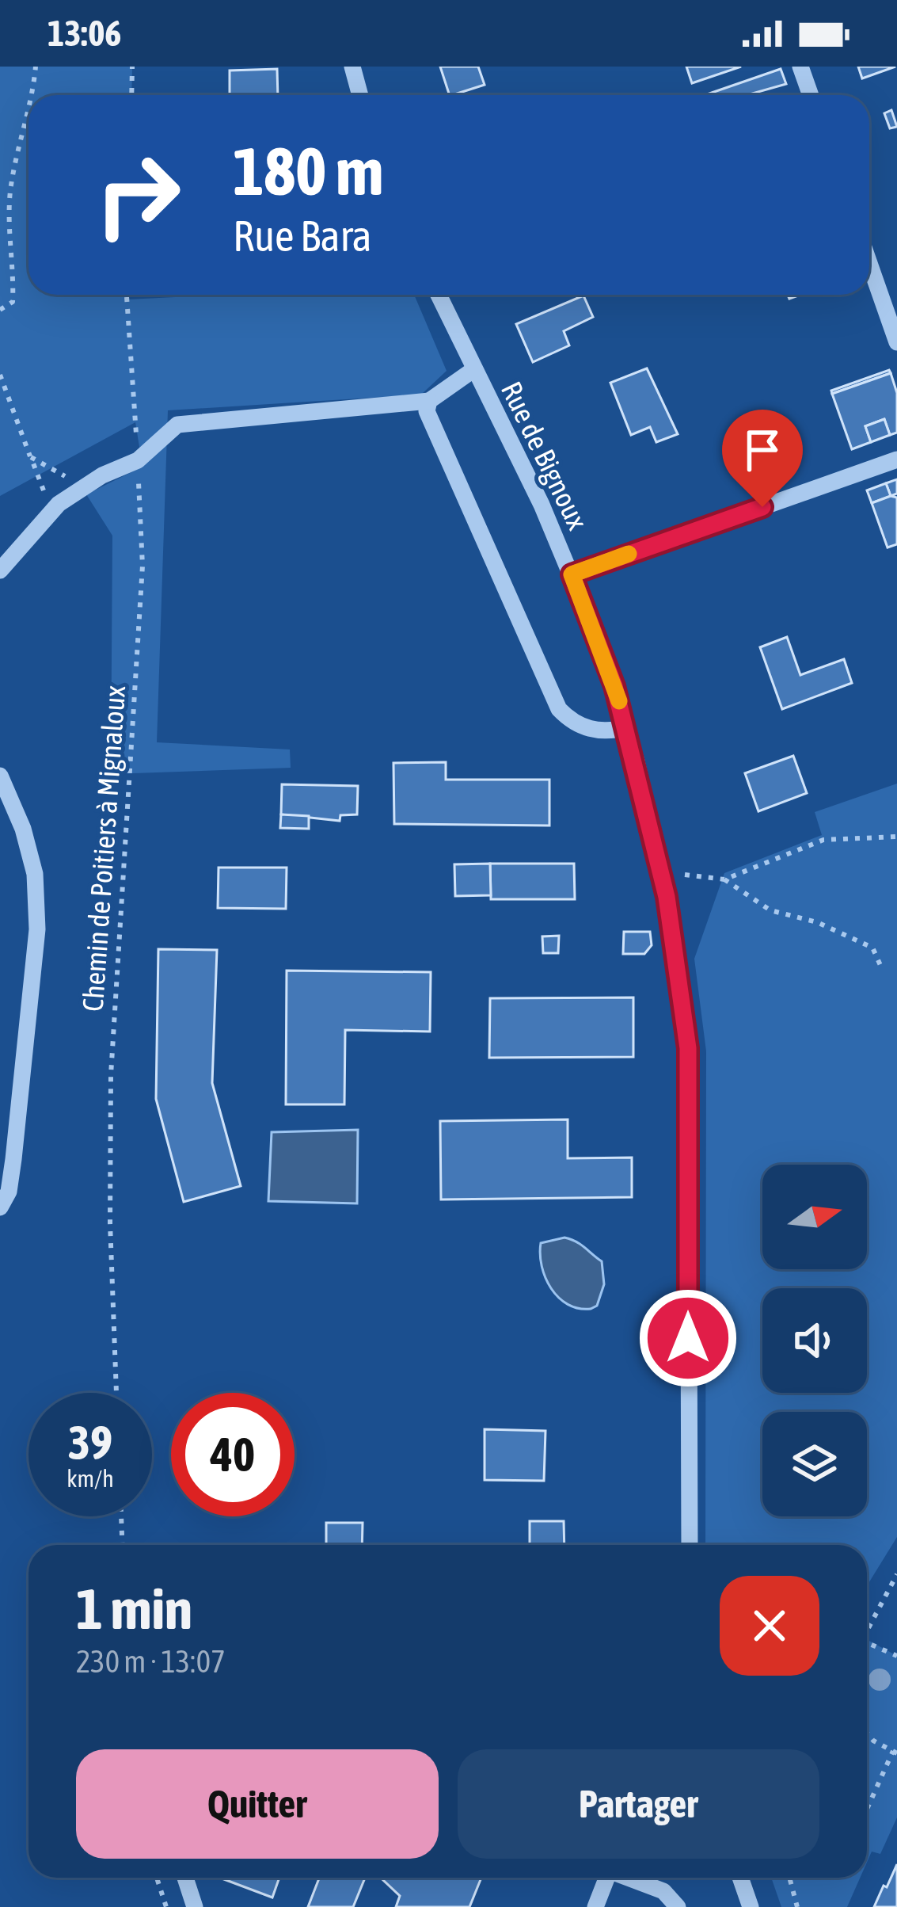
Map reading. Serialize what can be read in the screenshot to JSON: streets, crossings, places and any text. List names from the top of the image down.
{
  "streets": {
    "street": ["Rue de Bignoux"],
    "path": ["Chemin de Poitiers à Mignaloux"]
  },
  "north": "right",
  "page": {
    "status": "13:06",
    "turn": ["180 m", "Rue Bara"],
    "speed": "39 km/h",
    "limit": "40",
    "heading": ["1 min", "230 m · 13:07"],
    "buttons": ["Quitter", "Partager"]
  }
}
